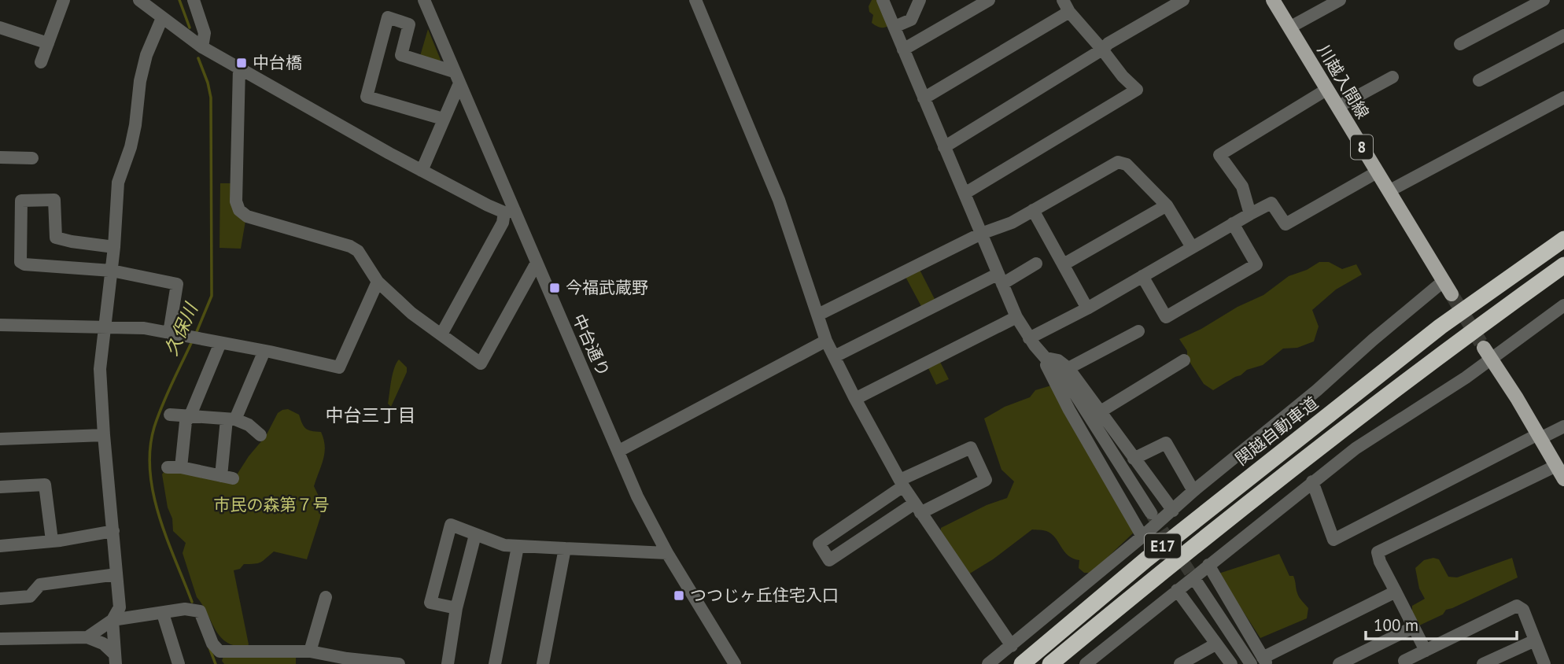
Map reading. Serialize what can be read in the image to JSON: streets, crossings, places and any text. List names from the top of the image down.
{
  "streets": {
    "highway": ["関越自動車道", "E17"],
    "main road": ["川越入間線", "8"],
    "street": ["中台通り"]
  },
  "districts": ["中台三丁目"],
  "water": ["久保川"],
  "parks": ["市民の森第７号"],
  "places": {
    "transit": ["中台橋", "今福武蔵野", "つつじヶ丘住宅入口"]
  },
  "scale_bar": "100 m"
}
